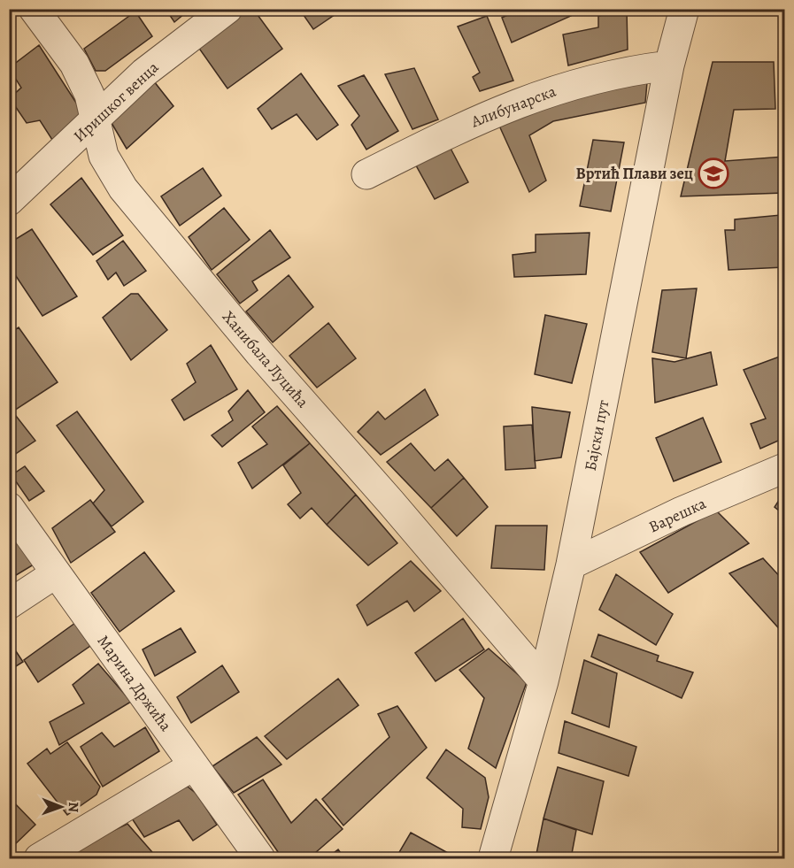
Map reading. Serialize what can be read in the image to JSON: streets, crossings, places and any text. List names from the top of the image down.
{
  "streets": {
    "street": [
      "Иришког венца",
      "Алибунарска",
      "Ханибала Луцића",
      "Бајски пут",
      "Варешка",
      "Марина Држића"
    ]
  },
  "crossings": [
    ["Иришког венца", "Ханибала Луцића"],
    ["Алибунарска", "Бајски пут"],
    ["Ханибала Луцића", "Бајски пут"],
    ["Бајски пут", "Варешка"]
  ],
  "places": {
    "school or university": ["Вртић Плави зец"]
  },
  "north": "right"
}
